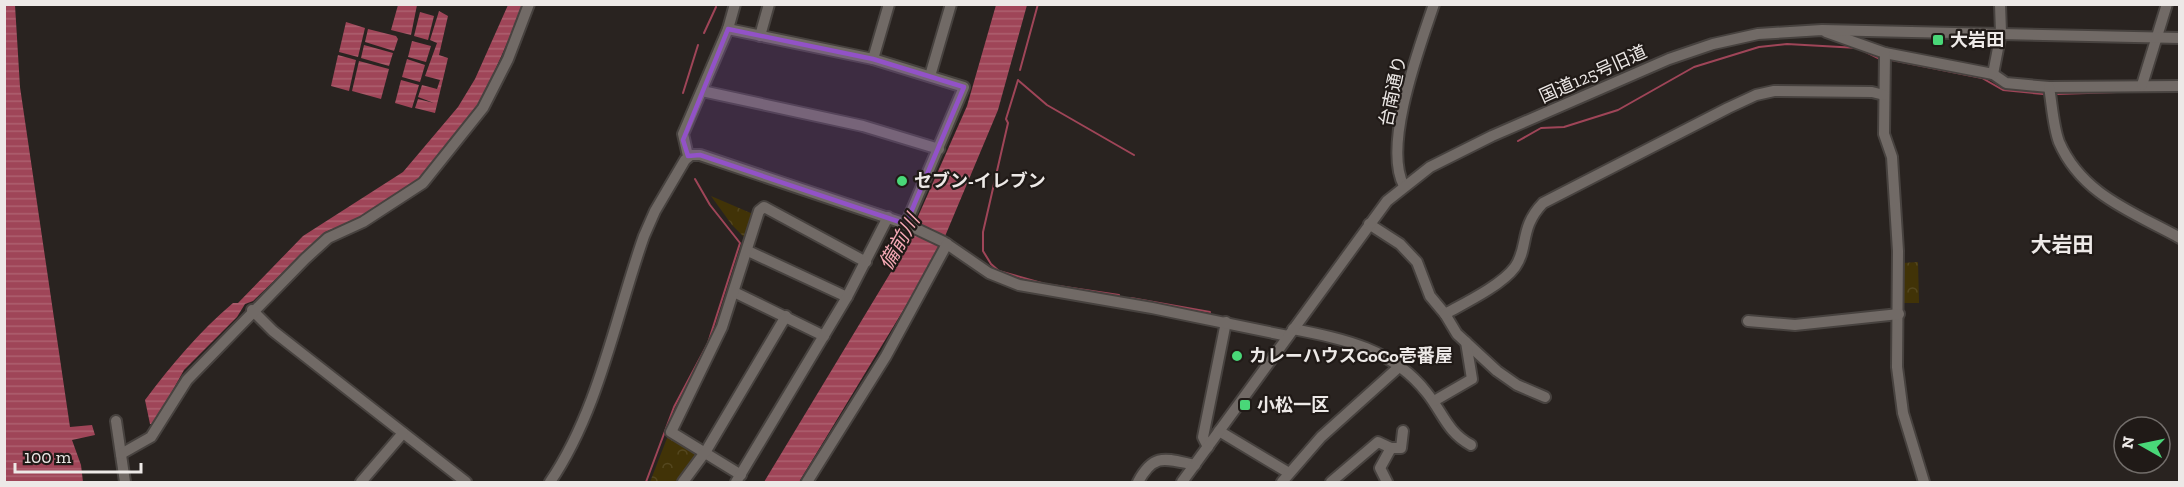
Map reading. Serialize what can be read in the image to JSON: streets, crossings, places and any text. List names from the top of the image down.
{
  "streets": {
    "street": ["国道125号旧道", "台南通り"]
  },
  "crossings": [
    ["国道125号旧道", "台南通り"]
  ],
  "districts": ["大岩田"],
  "water": ["備前川"],
  "places": {
    "transit": ["大岩田", "小松一区"],
    "other": ["セブン-イレブン", "カレーハウスCoCo壱番屋"]
  },
  "scale_bar": "100 m",
  "north": "left"
}
